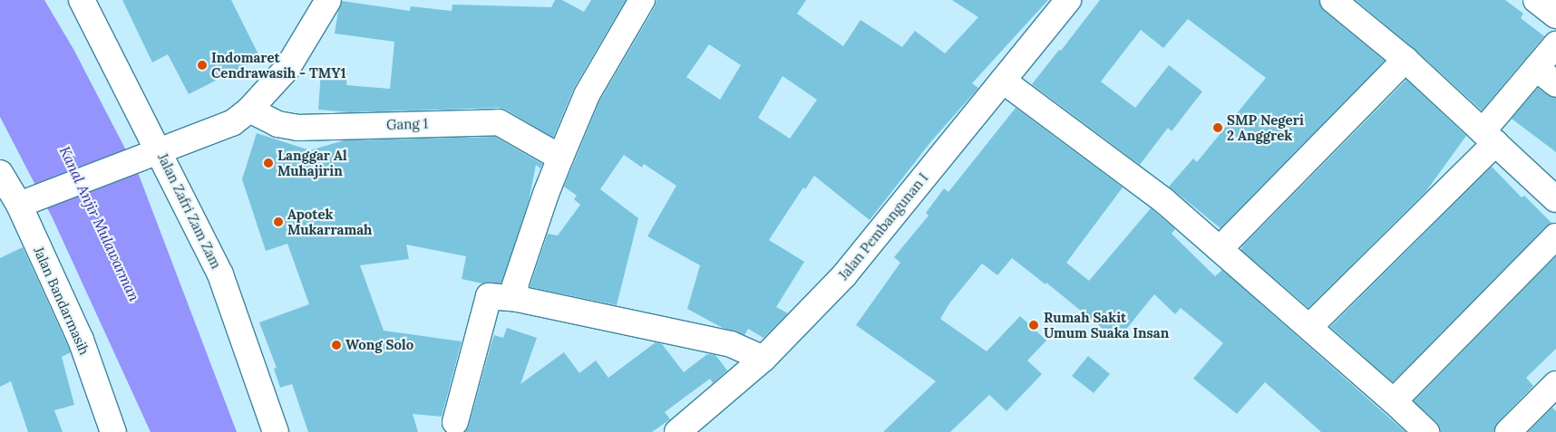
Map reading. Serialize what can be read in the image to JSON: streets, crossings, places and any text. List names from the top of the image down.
{
  "streets": {
    "street": [
      "Gang 1",
      "Jalan Zafri Zam Zam",
      "Jalan Pembangunan I",
      "Jalan Bandarmasih"
    ]
  },
  "water": ["Kanal Anjir Mulawarman"],
  "places": [
    "Indomaret Cendrawasih - TMY1",
    "SMP Negeri 2 Anggrek",
    "Langgar Al Muhajirin",
    "Apotek Mukarramah",
    "Rumah Sakit Umum Suaka Insan",
    "Wong Solo"
  ]
}
